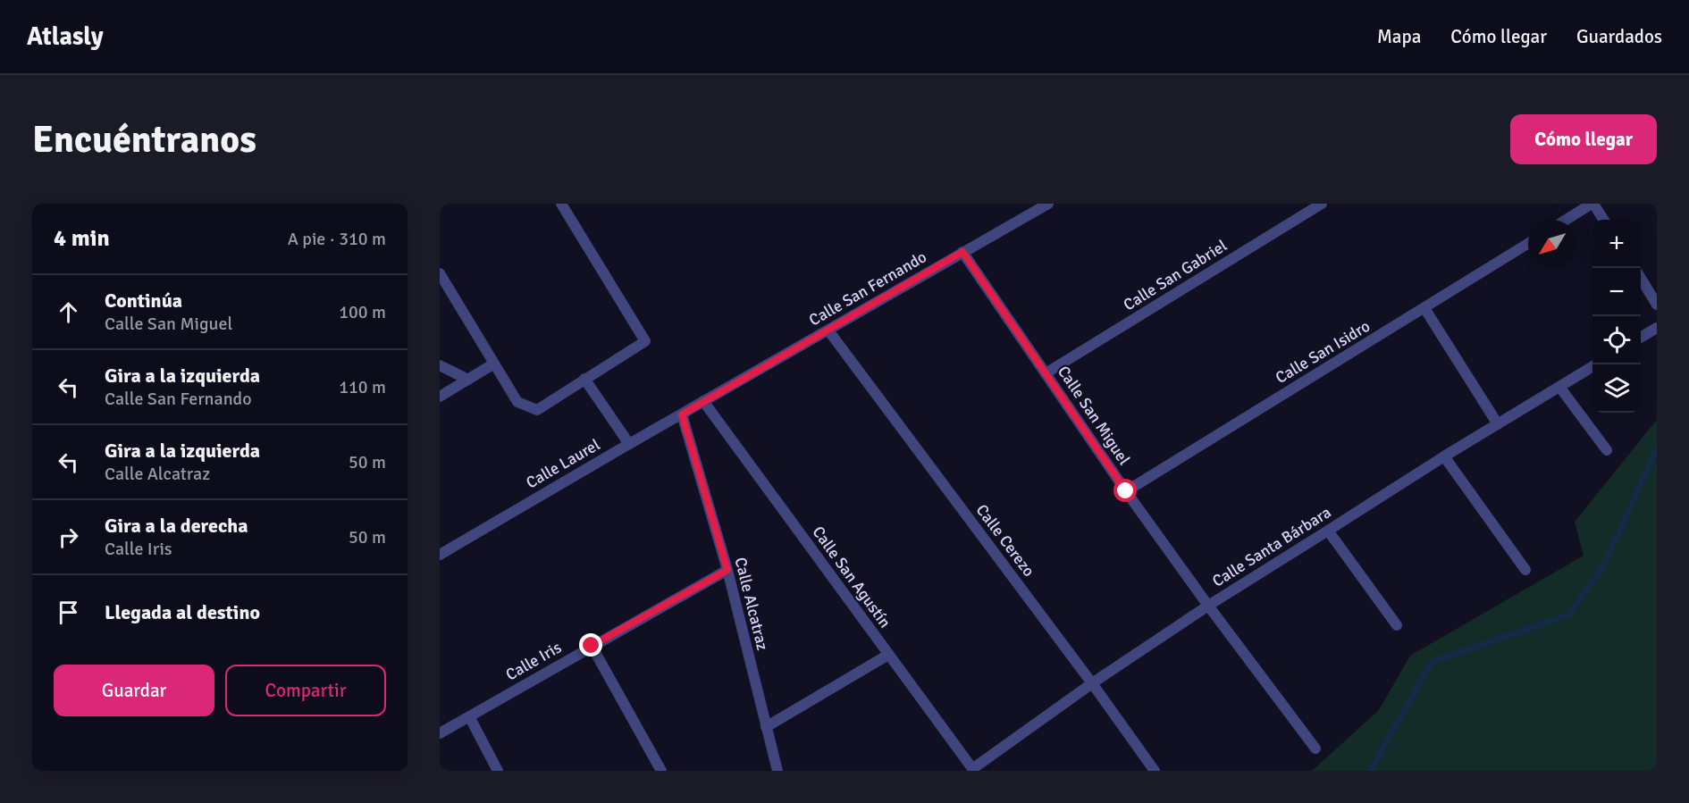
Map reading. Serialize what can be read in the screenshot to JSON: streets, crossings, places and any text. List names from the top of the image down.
{
  "streets": {
    "street": [
      "Calle San Gabriel",
      "Calle San Fernando",
      "Calle San Isidro",
      "Calle San Miguel",
      "Calle Laurel",
      "Calle Cerezo",
      "Calle Santa Bárbara",
      "Calle San Agustín",
      "Calle Alcatraz",
      "Calle Iris"
    ]
  },
  "crossings": [
    ["Calle San Gabriel", "Calle San Miguel"],
    ["Calle San Fernando", "Calle San Miguel"],
    ["Calle San Fernando", "Calle Laurel"],
    ["Calle San Fernando", "Calle Cerezo"],
    ["Calle San Fernando", "Calle San Agustín"],
    ["Calle San Isidro", "Calle San Miguel"],
    ["Calle San Miguel", "Calle Santa Bárbara"],
    ["Calle Laurel", "Calle San Agustín"],
    ["Calle Laurel", "Calle Alcatraz"],
    ["Calle Cerezo", "Calle Santa Bárbara"],
    ["Calle Santa Bárbara", "Calle San Agustín"],
    ["Calle Alcatraz", "Calle Iris"]
  ],
  "north": "bottom left",
  "page": {
    "header": "Atlasly",
    "nav": ["Mapa", "Cómo llegar", "Guardados"],
    "buttons": [
      "Cómo llegar",
      ["Guardar", "Compartir"]
    ],
    "title": "Encuéntranos",
    "heading": ["4 min", "A pie · 310 m"],
    "map_buttons": ["+", "−"],
    "list": [
      ["Continúa", "Calle San Miguel", "100 m"],
      ["Gira a la izquierda", "Calle San Fernando", "110 m"],
      ["Gira a la izquierda", "Calle Alcatraz", "50 m"],
      ["Gira a la derecha", "Calle Iris", "50 m"],
      "Llegada al destino"
    ]
  }
}
